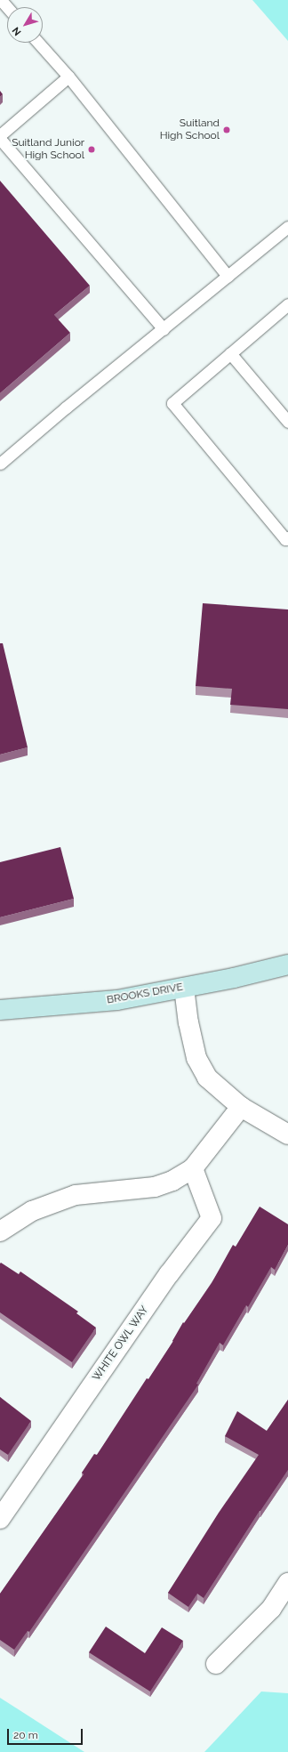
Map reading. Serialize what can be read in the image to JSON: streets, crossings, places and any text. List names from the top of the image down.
{
  "streets": {
    "street": ["BROOKS DRIVE", "WHITE OWL WAY"]
  },
  "places": ["Suitland High School", "Suitland Junior High School"],
  "scale_bar": "20 m",
  "north": "bottom left"
}
